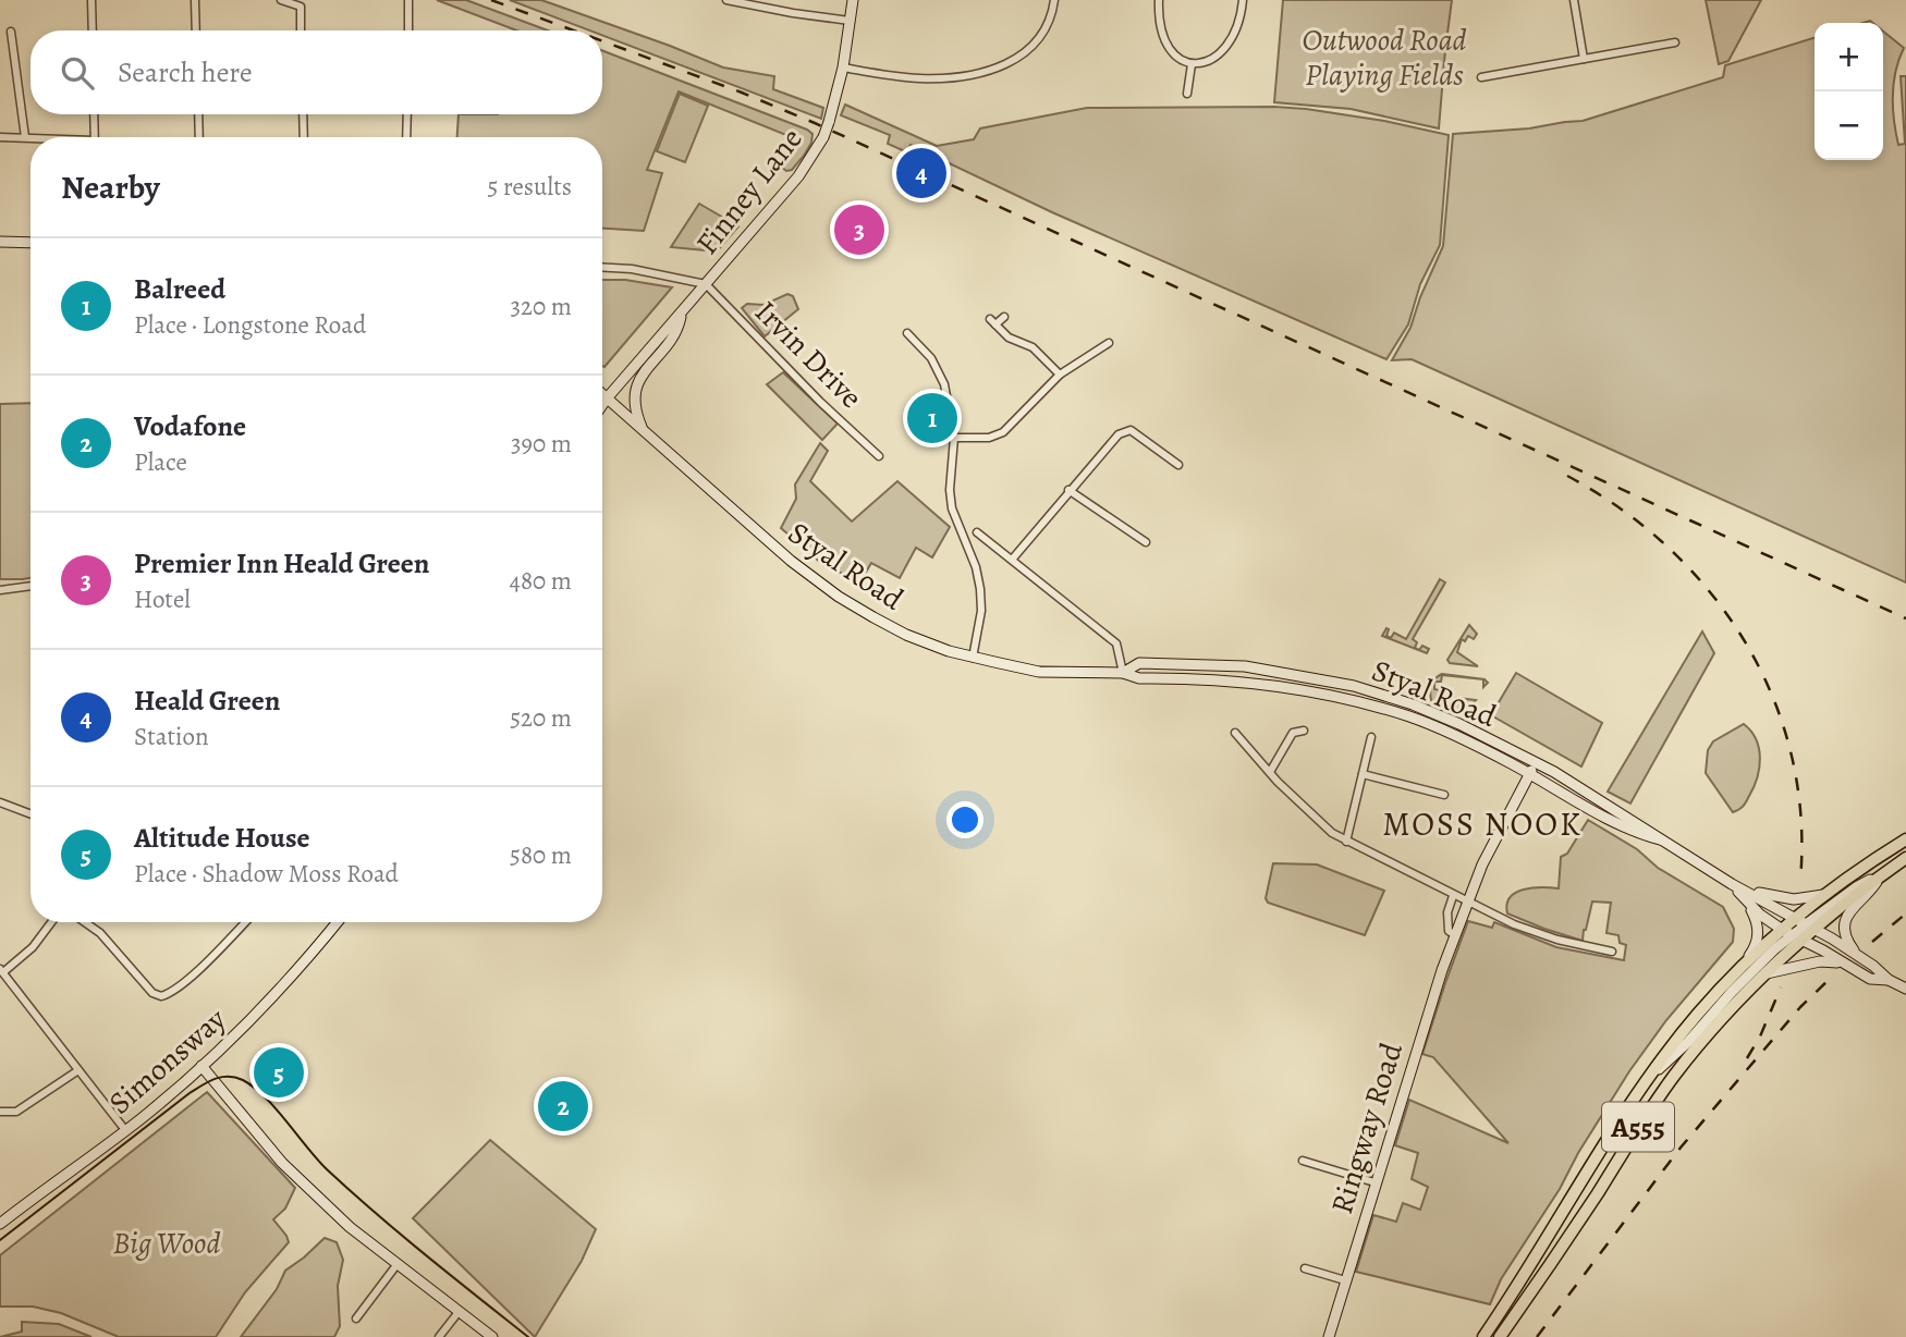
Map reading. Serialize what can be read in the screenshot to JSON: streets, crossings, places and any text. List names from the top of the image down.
{
  "streets": {
    "highway": ["A555"],
    "main road": [
      "Finney Lane",
      "Styal Road",
      "Simonsway",
      "Ringway Road"
    ],
    "street": ["Irvin Drive"]
  },
  "crossings": [
    ["Finney Lane", "Irvin Drive"],
    ["Finney Lane", "Styal Road"],
    ["Styal Road", "A555"],
    ["Styal Road", "Ringway Road"]
  ],
  "districts": ["MOSS NOOK"],
  "parks": ["Outwood Road Playing Fields", "Big Wood"],
  "page": {
    "map_buttons": ["+", "−"],
    "search": "Search here",
    "heading": ["Nearby", "5 results"],
    "pins": [
      "4",
      "3",
      "1",
      "5",
      "2"
    ],
    "list": [
      {
        "mark": "1",
        "name": "Balreed",
        "note": "Place · Longstone Road",
        "value": "320 m"
      },
      {
        "mark": "2",
        "name": "Vodafone",
        "note": "Place",
        "value": "390 m"
      },
      {
        "mark": "3",
        "name": "Premier Inn Heald Green",
        "note": "Hotel",
        "value": "480 m"
      },
      {
        "mark": "4",
        "name": "Heald Green",
        "note": "Station",
        "value": "520 m"
      },
      {
        "mark": "5",
        "name": "Altitude House",
        "note": "Place · Shadow Moss Road",
        "value": "580 m"
      }
    ]
  }
}
